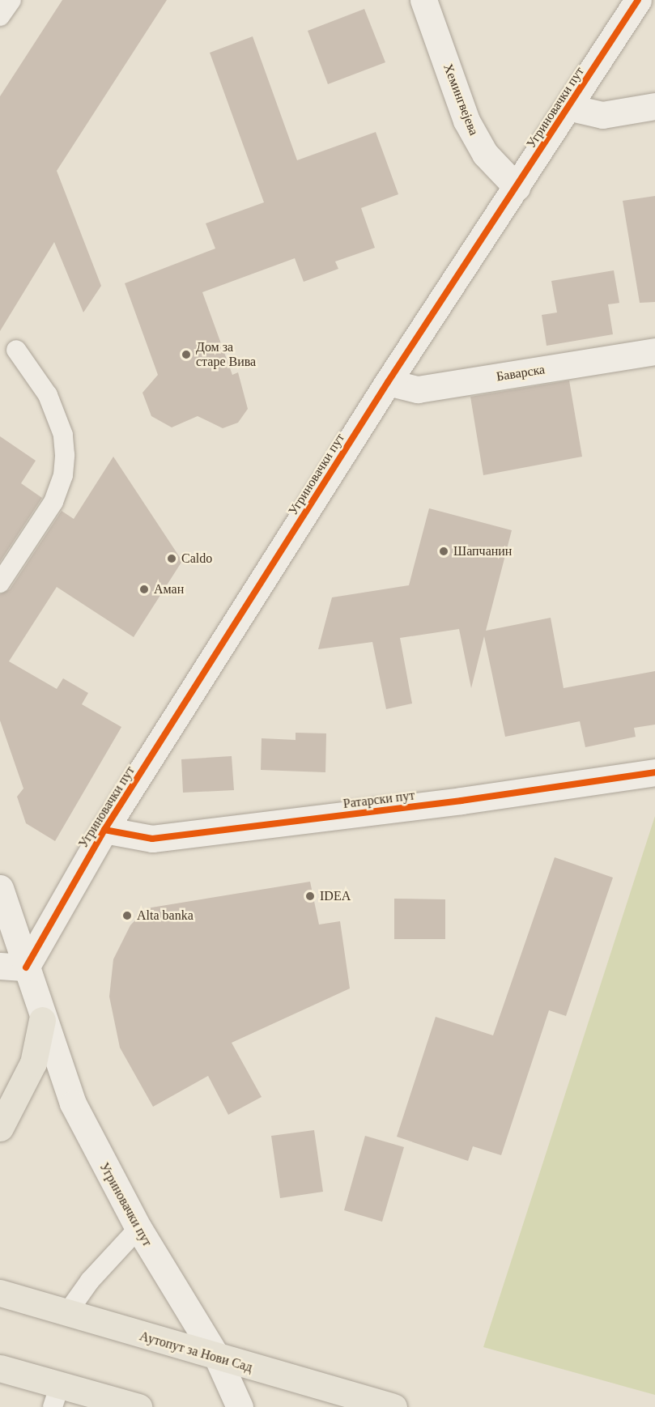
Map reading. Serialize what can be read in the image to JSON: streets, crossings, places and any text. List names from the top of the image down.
{
  "streets": {
    "main road": ["Аутопут за Нови Сад"],
    "street": [
      "Хемингвејева",
      "Угриновачки пут",
      "Баварска",
      "Ратарски пут"
    ]
  },
  "crossings": [
    ["Хемингвејева", "Угриновачки пут"],
    ["Угриновачки пут", "Баварска"],
    ["Угриновачки пут", "Ратарски пут"],
    ["Угриновачки пут", "Аутопут за Нови Сад"]
  ],
  "places": [
    "Дом за старе Вива",
    "Шапчанин",
    "Caldo",
    "Аман",
    "IDEA",
    "Alta banka"
  ]
}
